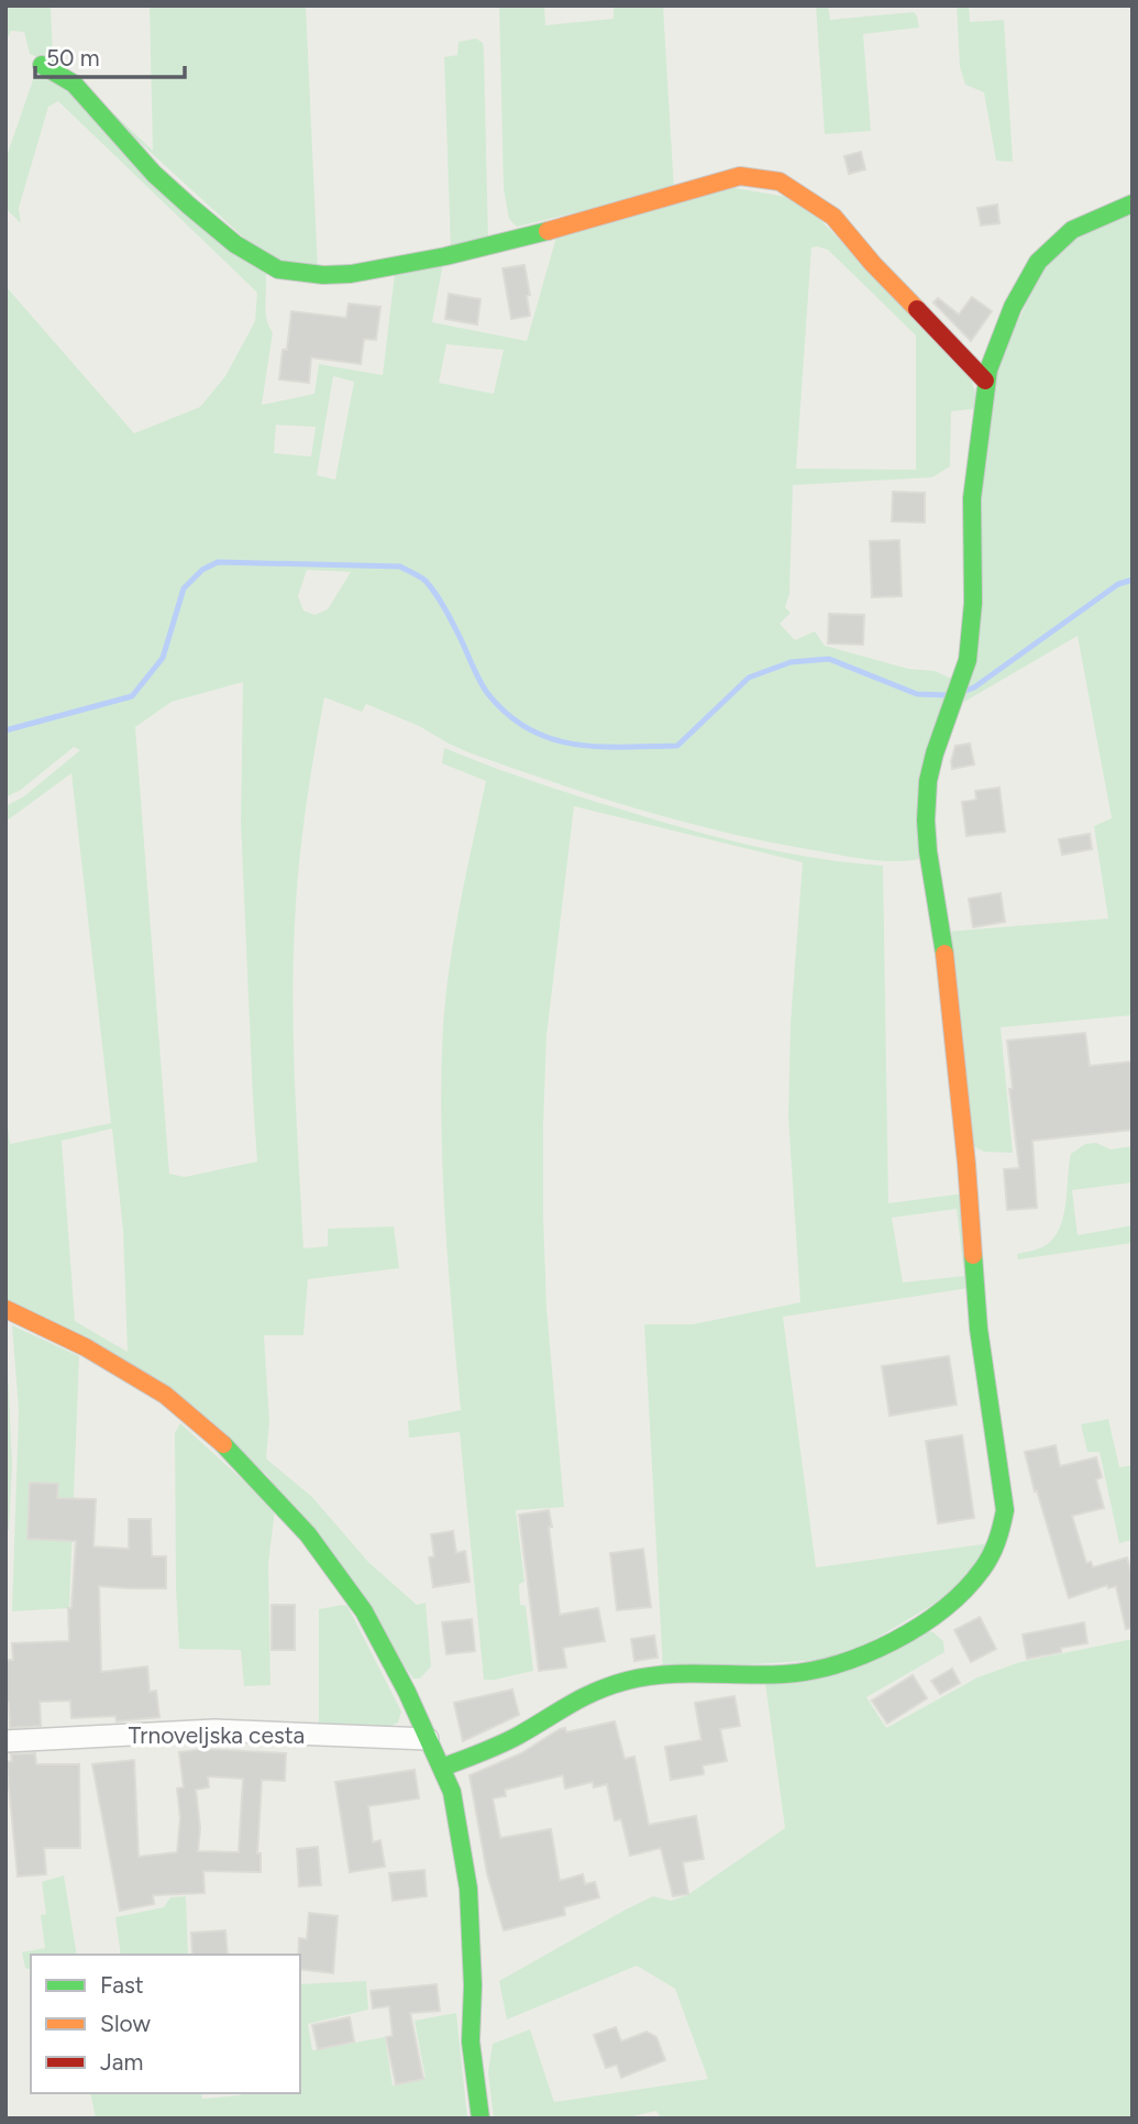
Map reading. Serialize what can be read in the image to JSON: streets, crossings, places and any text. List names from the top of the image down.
{
  "streets": {
    "street": ["Trnoveljska cesta"]
  },
  "legend": ["Fast", "Slow", "Jam"],
  "scale_bar": "50 m"
}
